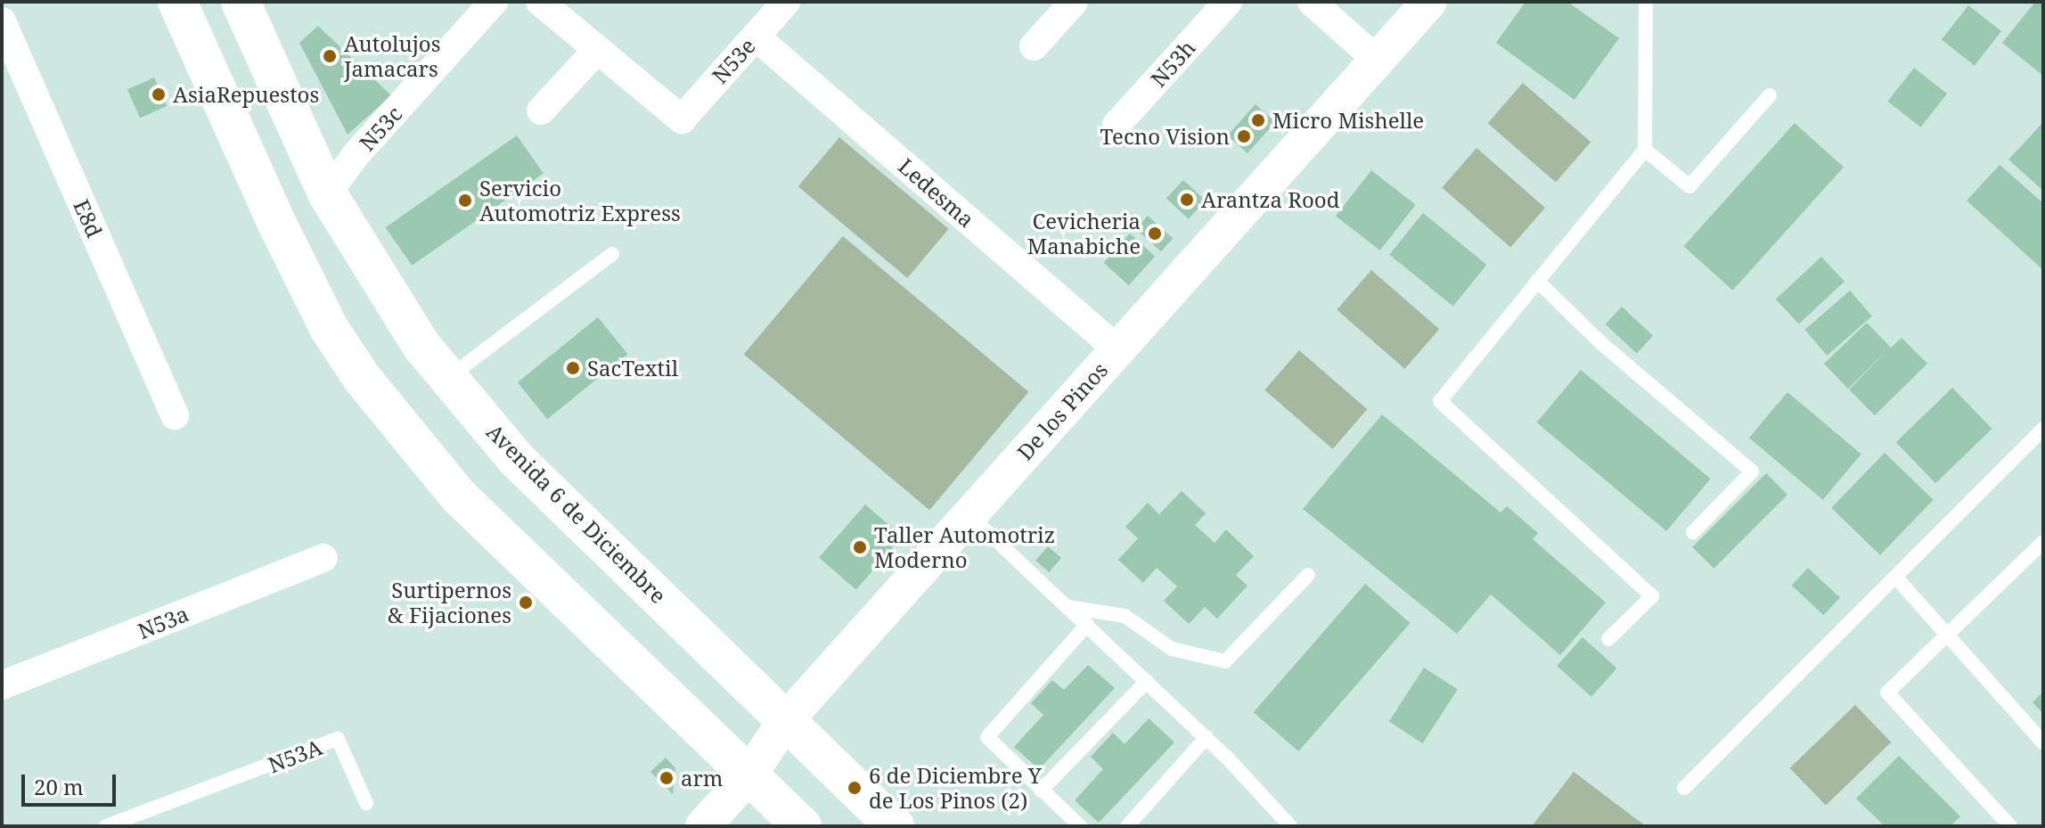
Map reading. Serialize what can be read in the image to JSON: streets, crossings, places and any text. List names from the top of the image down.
{
  "streets": {
    "main road": ["Avenida 6 de Diciembre"],
    "street": [
      "N53e",
      "N53h",
      "N53c",
      "Ledesma",
      "E8d",
      "De los Pinos",
      "N53a"
    ],
    "lane": ["N53A"]
  },
  "crossings": [
    ["N53e", "Ledesma"],
    ["N53c", "Avenida 6 de Diciembre"],
    ["Ledesma", "De los Pinos"],
    ["De los Pinos", "Avenida 6 de Diciembre"]
  ],
  "places": [
    "Autolujos Jamacars",
    "AsiaRepuestos",
    "Micro Mishelle",
    "Tecno Vision",
    "Arantza Rood",
    "Servicio Automotriz Express",
    "Cevicheria Manabiche",
    "SacTextil",
    "Taller Automotriz Moderno",
    "Surtipernos & Fijaciones",
    "arm",
    "6 de Diciembre Y de Los Pinos (2)"
  ],
  "scale_bar": "20 m"
}
